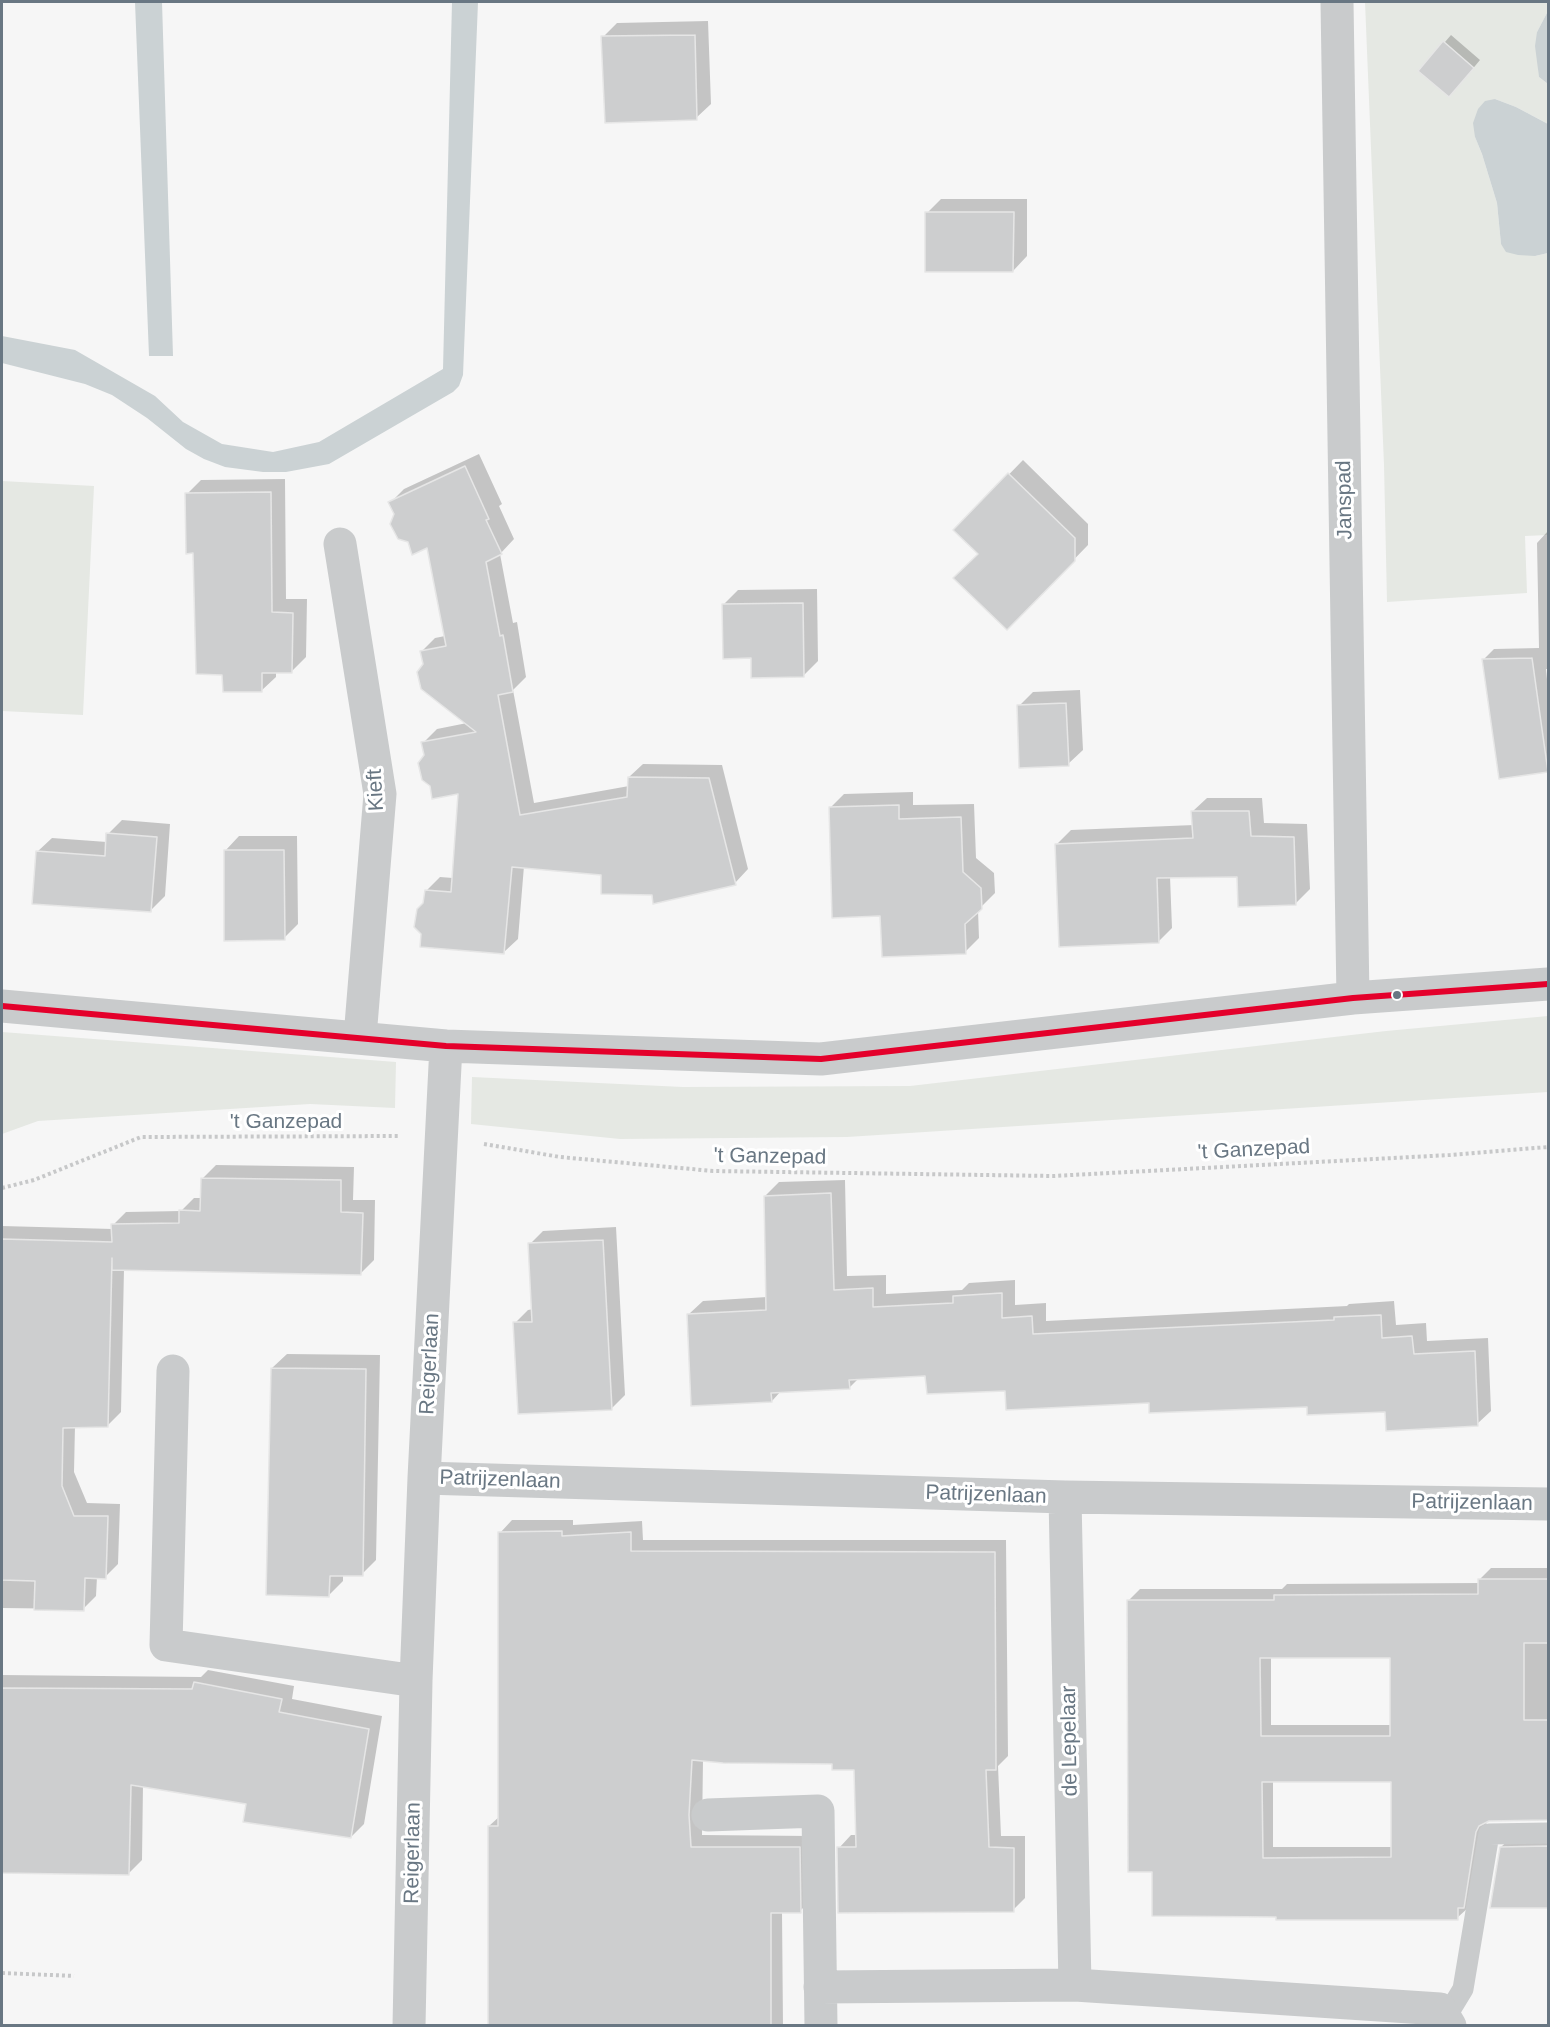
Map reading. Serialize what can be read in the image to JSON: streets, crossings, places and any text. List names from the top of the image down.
{
  "streets": {
    "street": [
      "Janspad",
      "Kieft",
      "Reigerlaan",
      "Patrijzenlaan",
      "de Lepelaar"
    ],
    "path": ["'t Ganzepad"]
  },
  "crossings": [
    ["'t Ganzepad", "Reigerlaan"],
    ["Reigerlaan", "Patrijzenlaan"],
    ["Patrijzenlaan", "de Lepelaar"]
  ]
}
